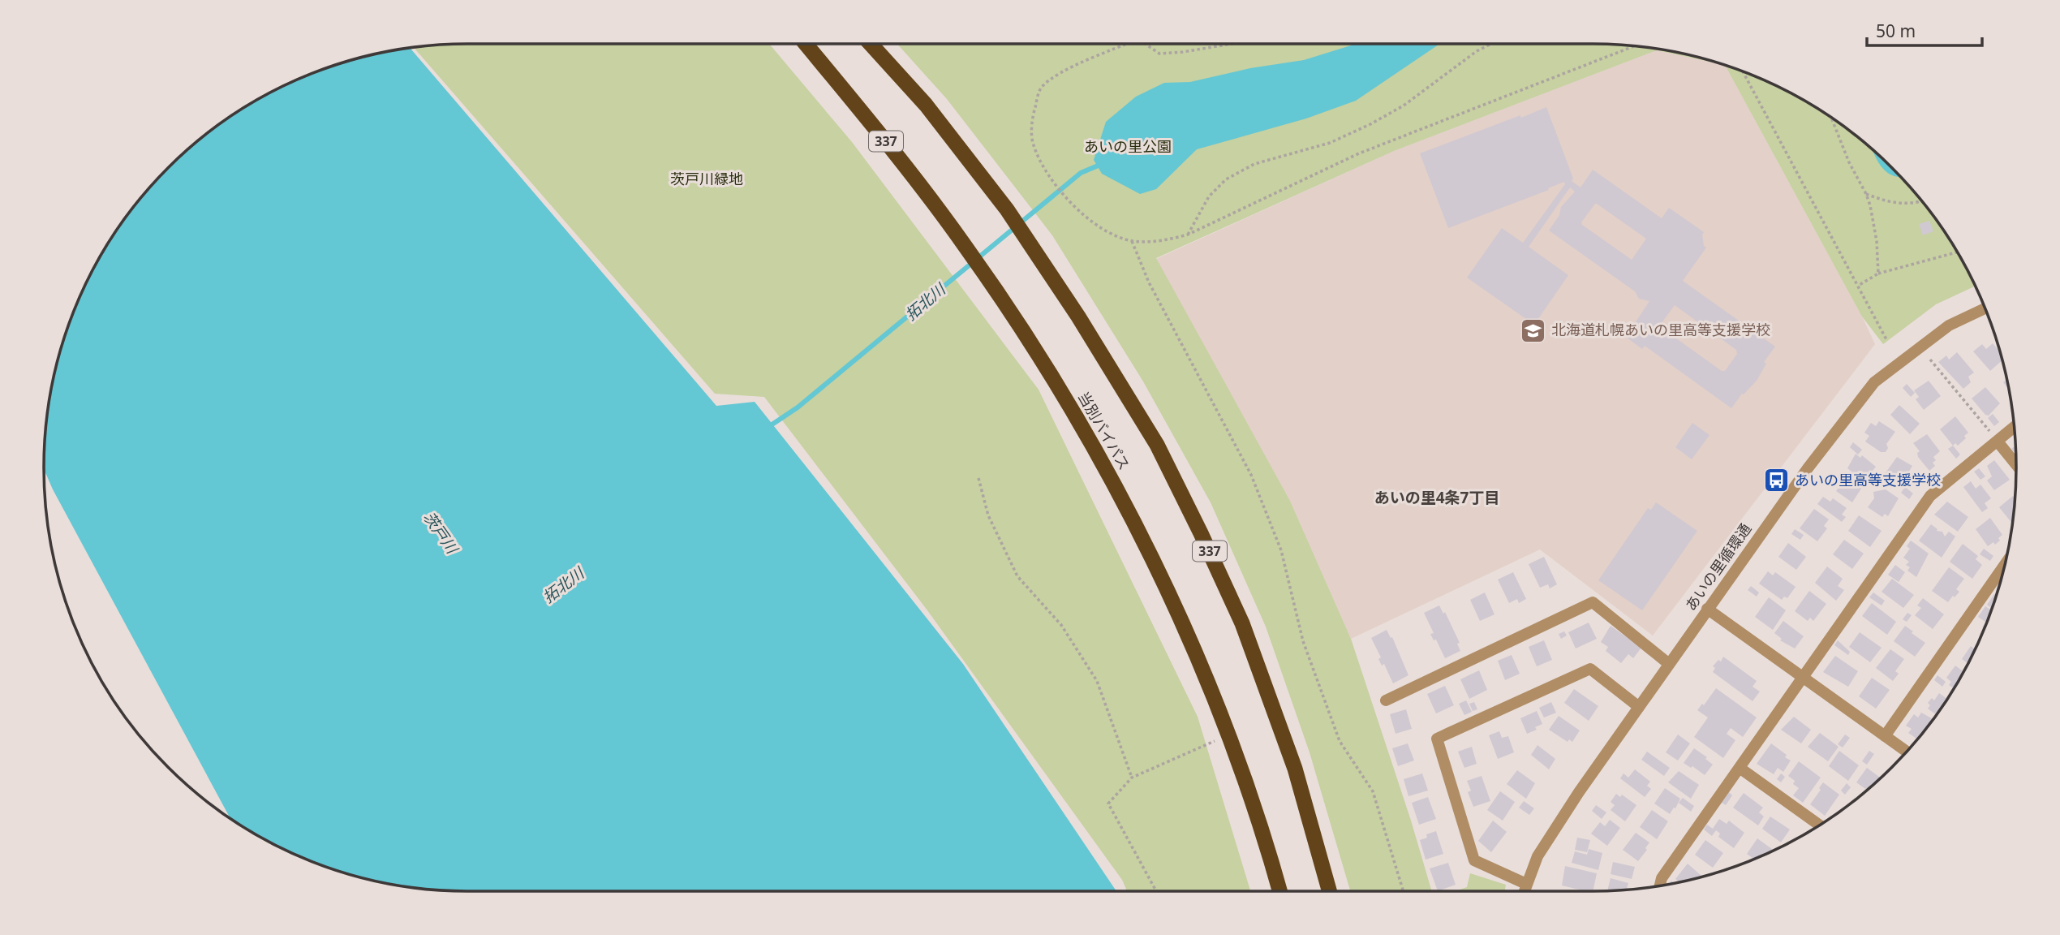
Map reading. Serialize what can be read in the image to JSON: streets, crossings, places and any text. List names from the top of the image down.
{
  "streets": {
    "highway": ["337", "当別バイパス"],
    "street": ["あいの里循環通"]
  },
  "districts": ["あいの里4条7丁目"],
  "water": ["拓北川", "茨戸川"],
  "parks": ["あいの里公園", "茨戸川緑地"],
  "places": {
    "school or university": ["北海道札幌あいの里高等支援学校"],
    "bus stop": ["あいの里高等支援学校"]
  },
  "scale_bar": "50 m"
}
